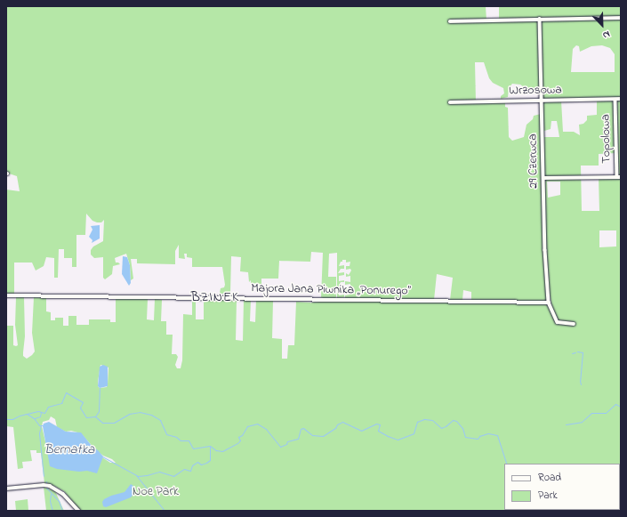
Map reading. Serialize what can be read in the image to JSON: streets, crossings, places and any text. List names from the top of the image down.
{
  "streets": {
    "street": [
      "Wrzosowa",
      "Topolowa",
      "29 Czerwca",
      "Majora Jana Piwnika „Ponurego”"
    ]
  },
  "crossings": [
    ["Wrzosowa", "Topolowa"],
    ["Wrzosowa", "29 Czerwca"],
    ["29 Czerwca", "Majora Jana Piwnika „Ponurego”"]
  ],
  "districts": ["BZINEK"],
  "water": ["Bernatka"],
  "parks": ["Noe Park"],
  "legend": ["Road", "Park"],
  "north": "bottom right"
}
